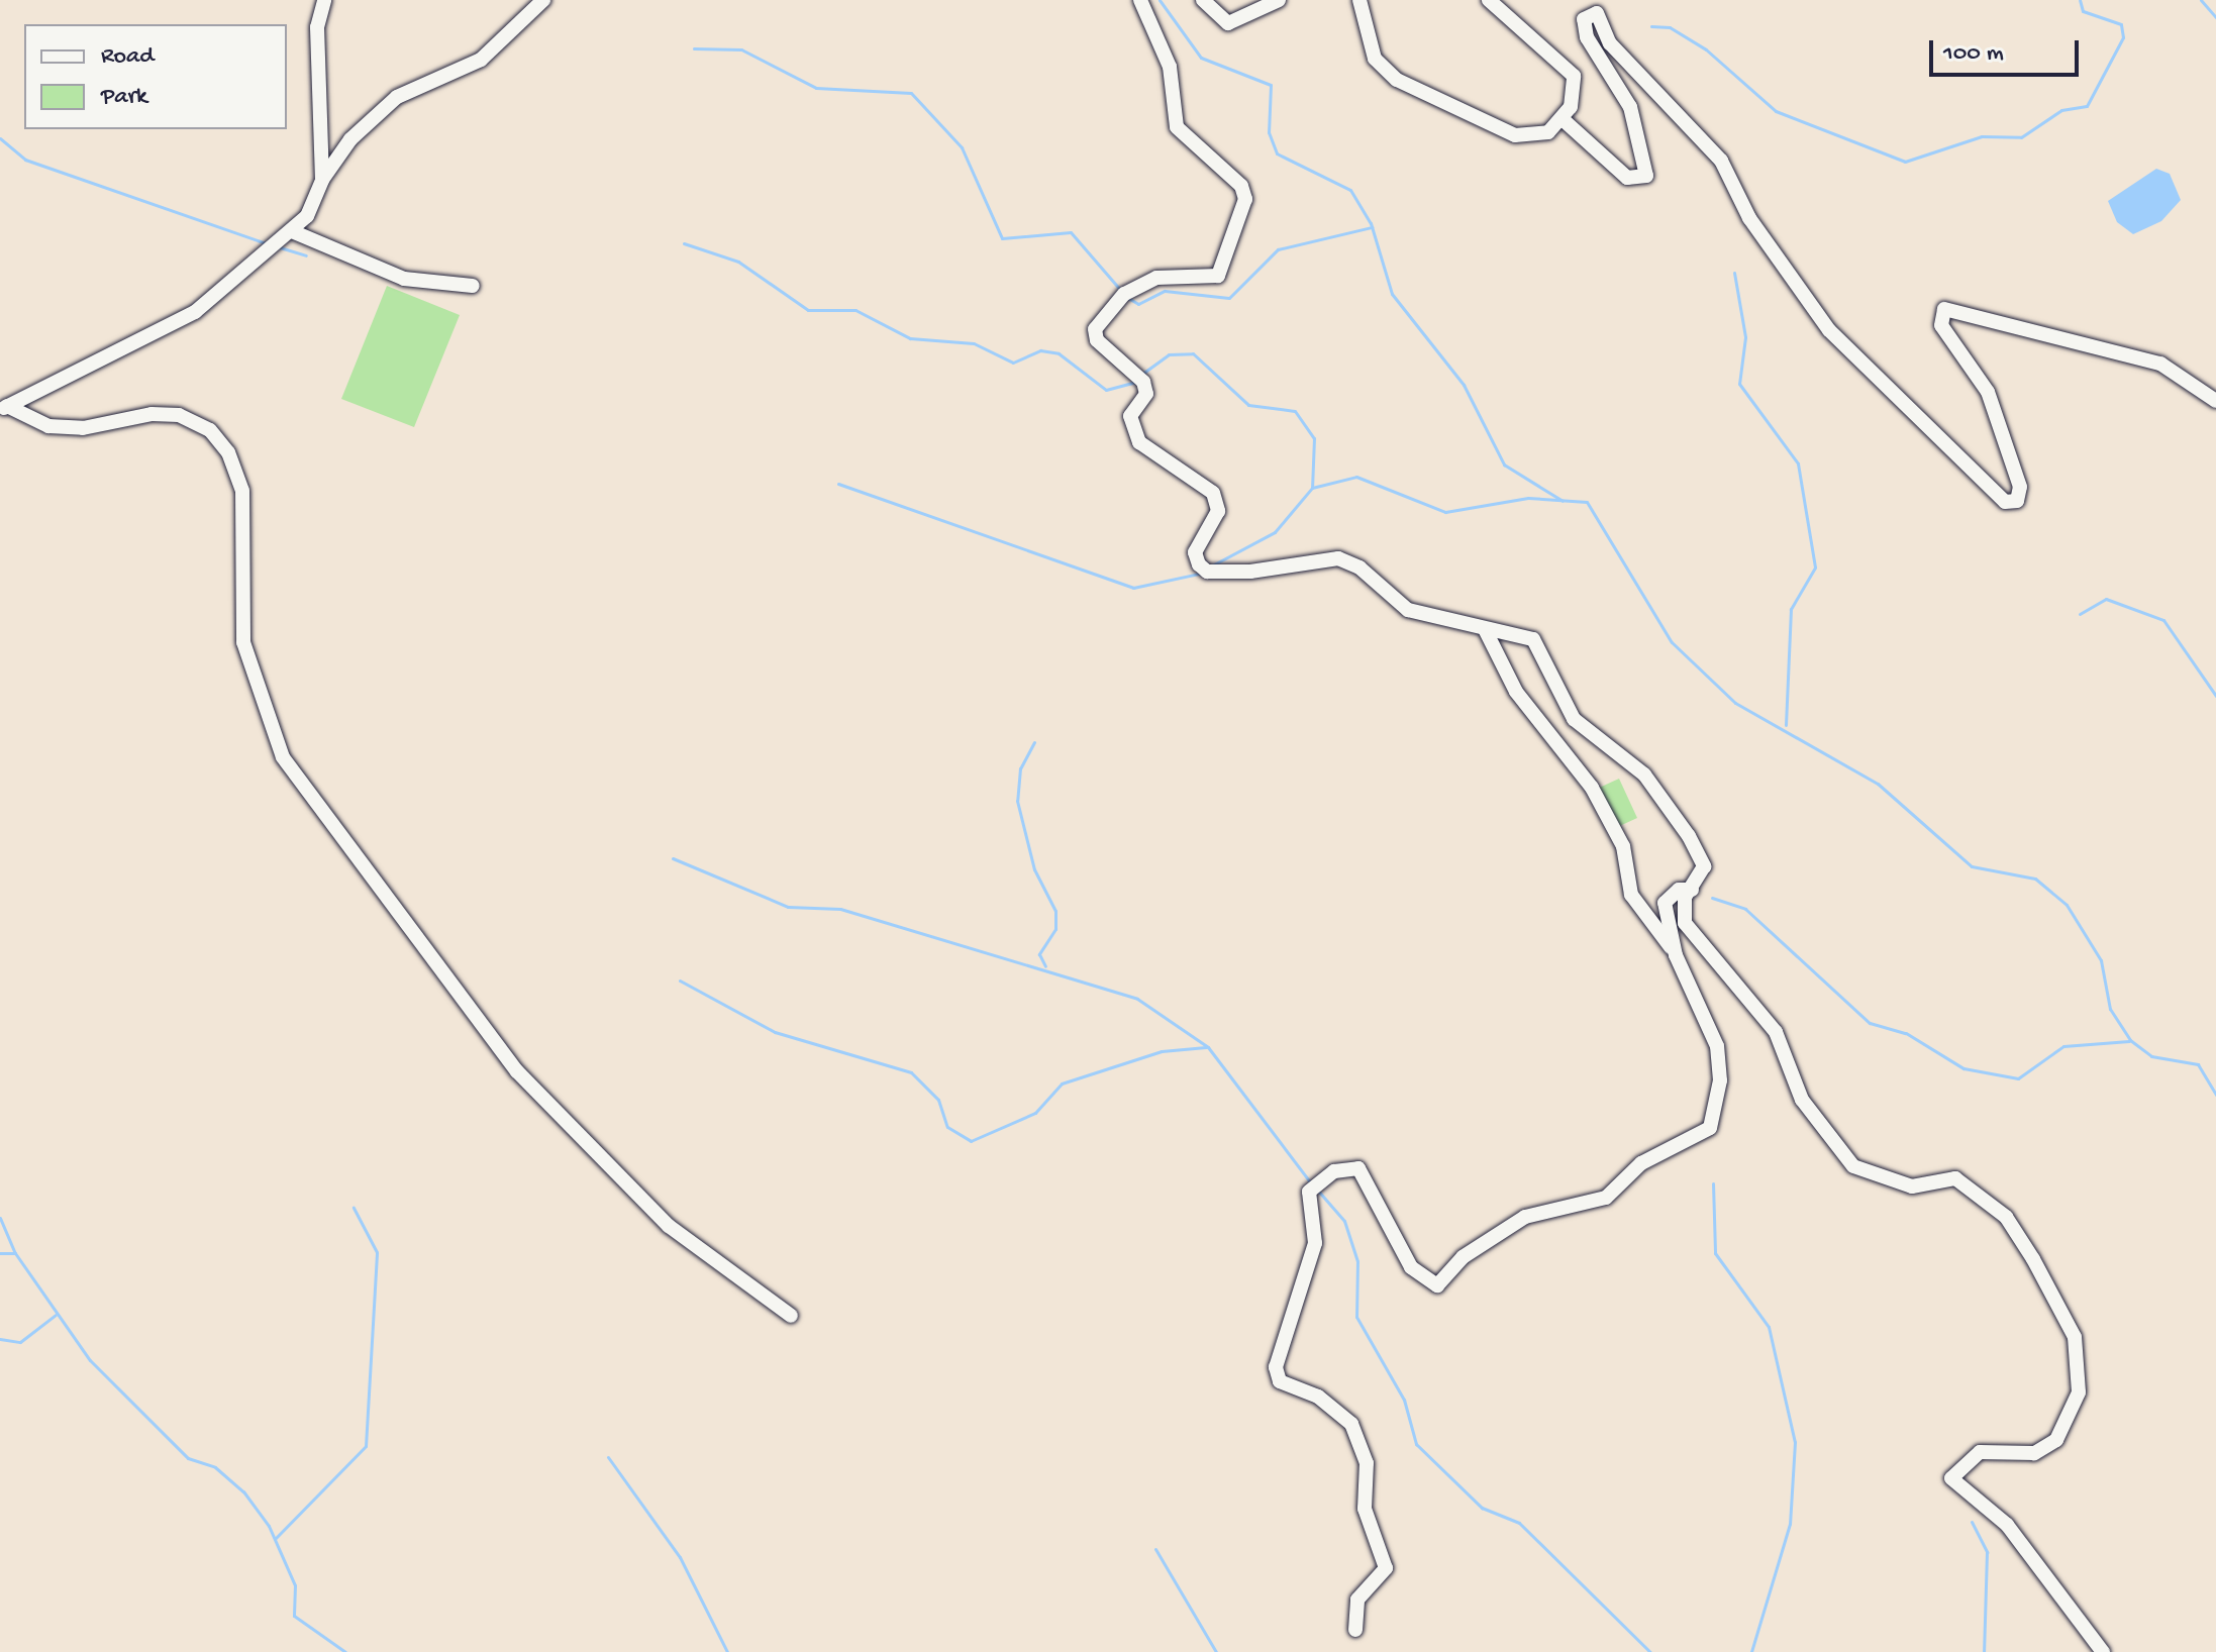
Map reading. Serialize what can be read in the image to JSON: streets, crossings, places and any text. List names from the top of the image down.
{
  "legend": ["Road", "Park"],
  "scale_bar": "100 m"
}
